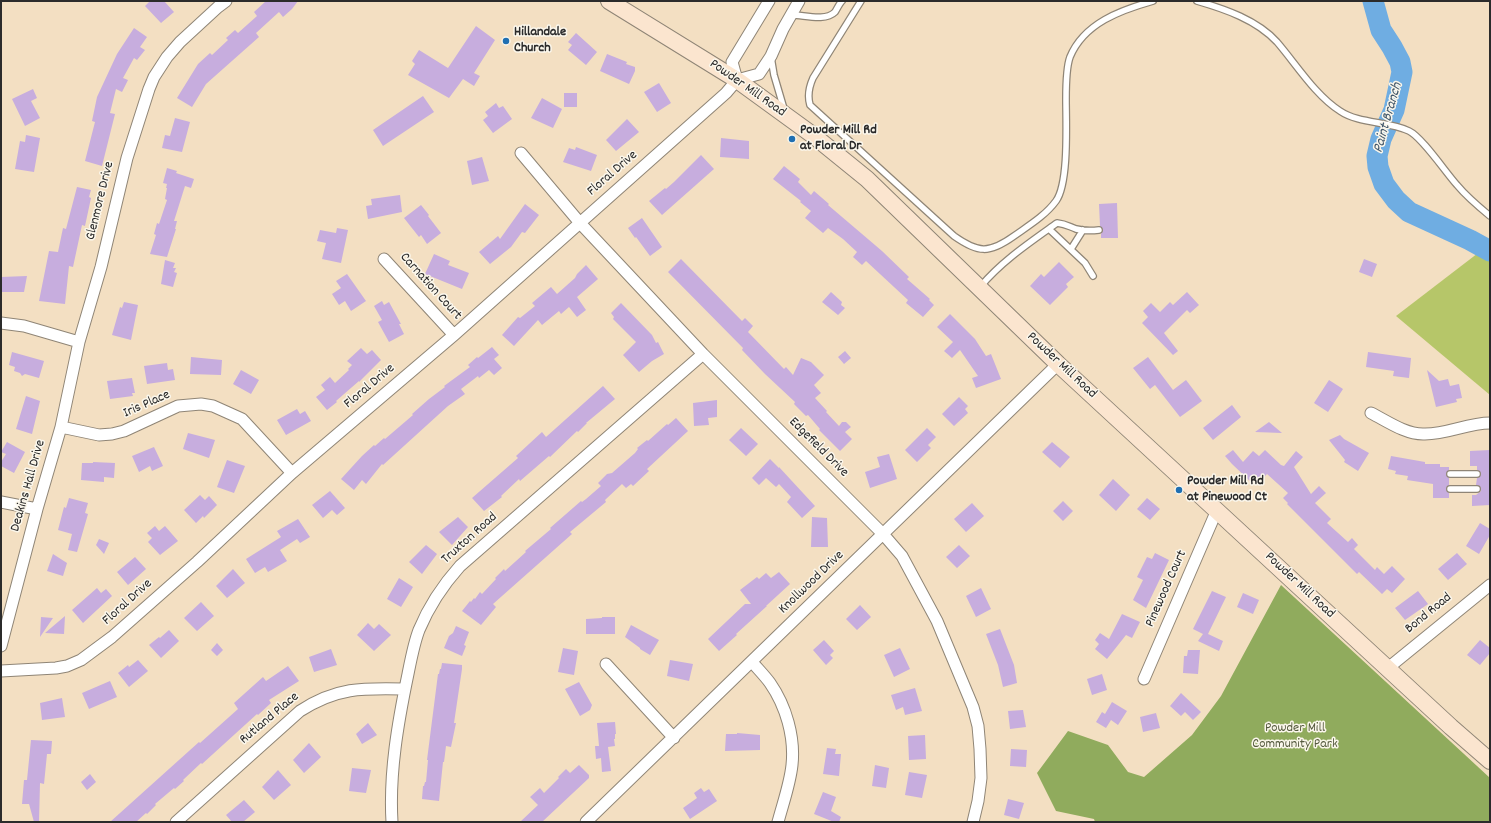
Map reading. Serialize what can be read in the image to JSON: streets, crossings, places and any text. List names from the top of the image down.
{
  "streets": {
    "main road": ["Powder Mill Road"],
    "street": [
      "Floral Drive",
      "Glenmore Drive",
      "Carnation Court",
      "Iris Place",
      "Edgefield Drive",
      "Deakins Hall Drive",
      "Truxton Road",
      "Knollwood Drive",
      "Pinewood Court",
      "Bond Road",
      "Rutland Place"
    ]
  },
  "crossings": [
    ["Powder Mill Road", "Floral Drive"],
    ["Powder Mill Road", "Knollwood Drive"],
    ["Powder Mill Road", "Pinewood Court"],
    ["Powder Mill Road", "Bond Road"],
    ["Floral Drive", "Carnation Court"],
    ["Floral Drive", "Iris Place"],
    ["Floral Drive", "Edgefield Drive"],
    ["Glenmore Drive", "Iris Place"],
    ["Glenmore Drive", "Deakins Hall Drive"],
    ["Iris Place", "Deakins Hall Drive"],
    ["Edgefield Drive", "Truxton Road"],
    ["Edgefield Drive", "Knollwood Drive"],
    ["Truxton Road", "Rutland Place"]
  ],
  "water": ["Paint Branch"],
  "parks": ["Powder Mill Community Park"],
  "places": ["Hillandale Church", "Powder Mill Rd at Floral Dr", "Powder Mill Rd at Pinewood Ct"]
}
